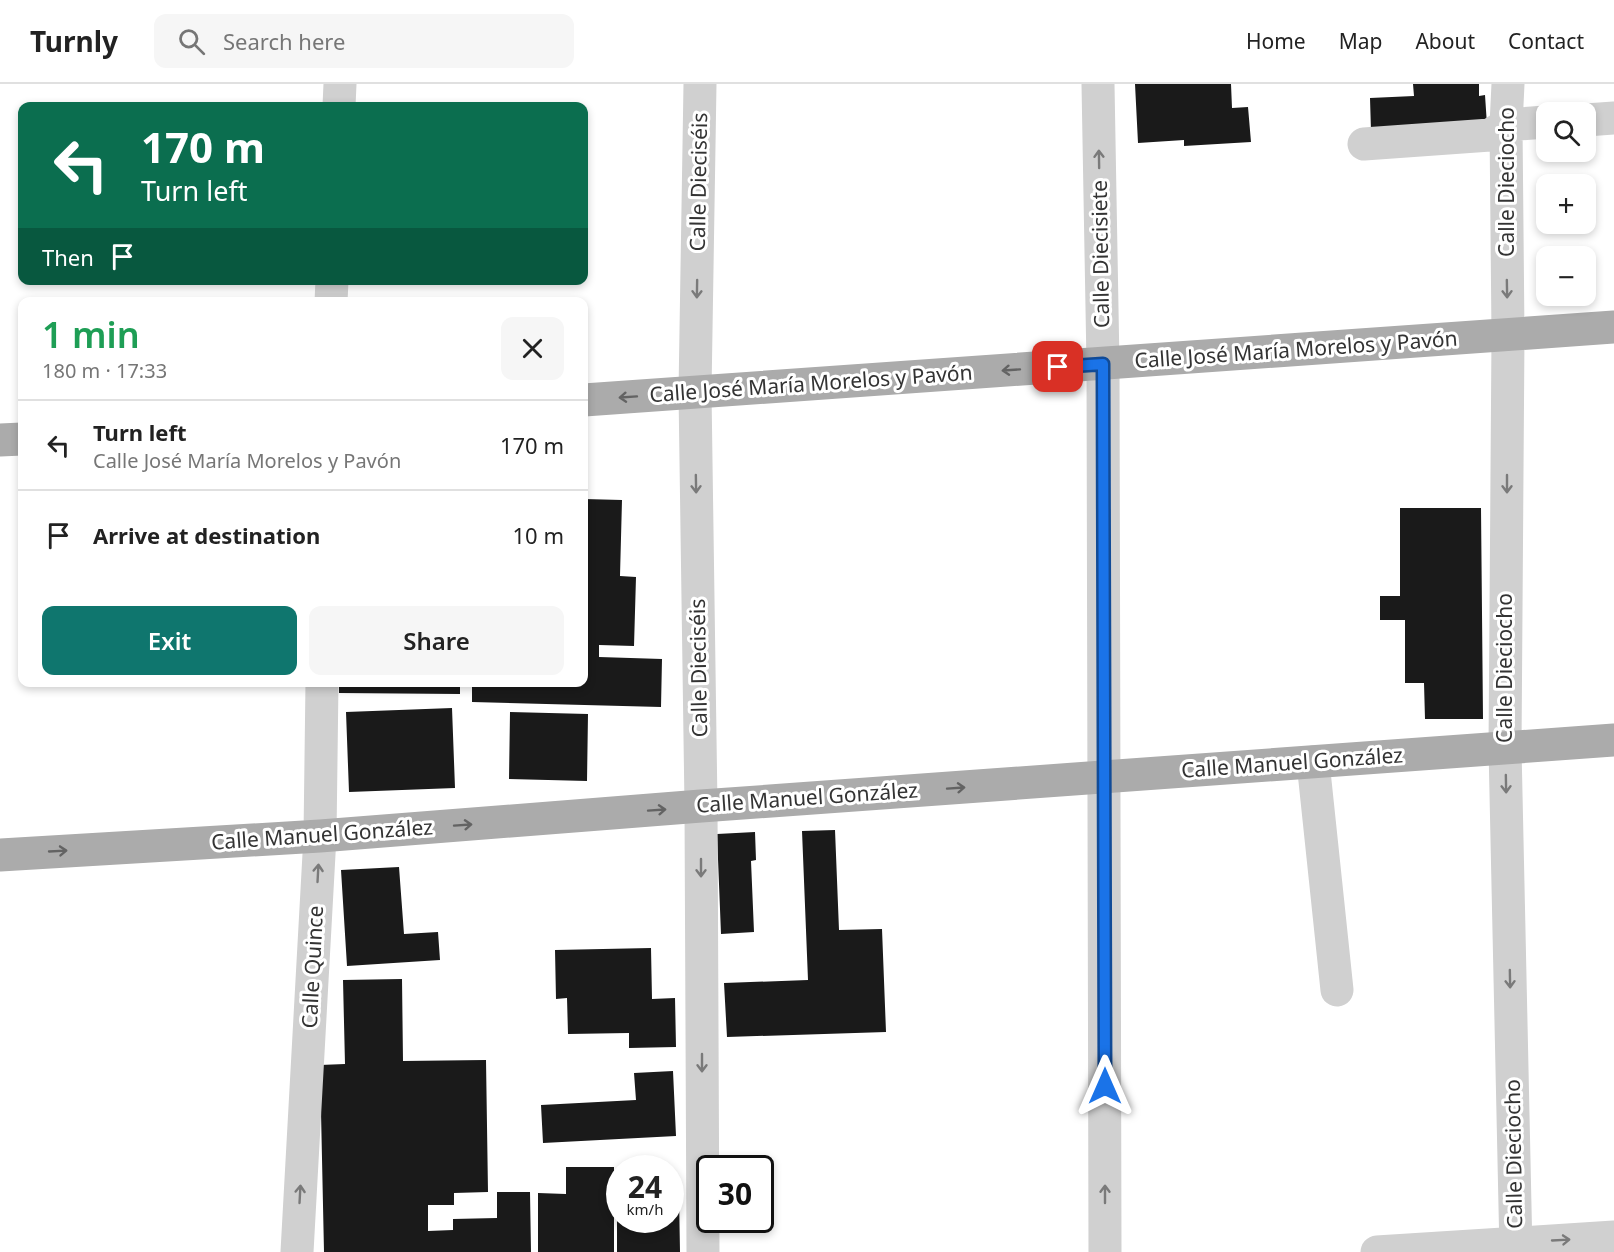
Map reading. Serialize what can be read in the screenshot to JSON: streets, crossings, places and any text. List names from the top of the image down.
{
  "streets": {
    "main road": ["Calle José María Morelos y Pavón", "Calle Manuel González"],
    "street": [
      "Calle Dieciséis",
      "Calle Dieciocho",
      "Calle Diecisiete",
      "Calle Quince"
    ]
  },
  "crossings": [
    ["Calle Dieciséis", "Calle José María Morelos y Pavón"],
    ["Calle Dieciséis", "Calle Manuel González"],
    ["Calle Dieciocho", "Calle José María Morelos y Pavón"],
    ["Calle Dieciocho", "Calle Manuel González"],
    ["Calle Diecisiete", "Calle José María Morelos y Pavón"],
    ["Calle Diecisiete", "Calle Manuel González"],
    ["Calle Manuel González", "Calle Quince"]
  ],
  "one_way": [
    "Calle Dieciséis",
    "Calle Dieciocho",
    "Calle Diecisiete",
    "Calle José María Morelos y Pavón",
    "Calle Manuel González",
    "Calle Quince"
  ],
  "page": {
    "header": "Turnly",
    "search": "Search here",
    "nav": [
      "Home",
      "Map",
      "About",
      "Contact"
    ],
    "map_buttons": ["+", "−"],
    "turn": ["170 m", "Turn left"],
    "then": "Then",
    "heading": ["1 min", "180 m · 17:33"],
    "list": [
      {
        "name": "Turn left",
        "note": "Calle José María Morelos y Pavón",
        "value": "170 m"
      },
      {
        "name": "Arrive at destination",
        "value": "10 m"
      }
    ],
    "buttons": ["Exit", "Share"],
    "speed": "24 km/h",
    "limit": "30"
  }
}
